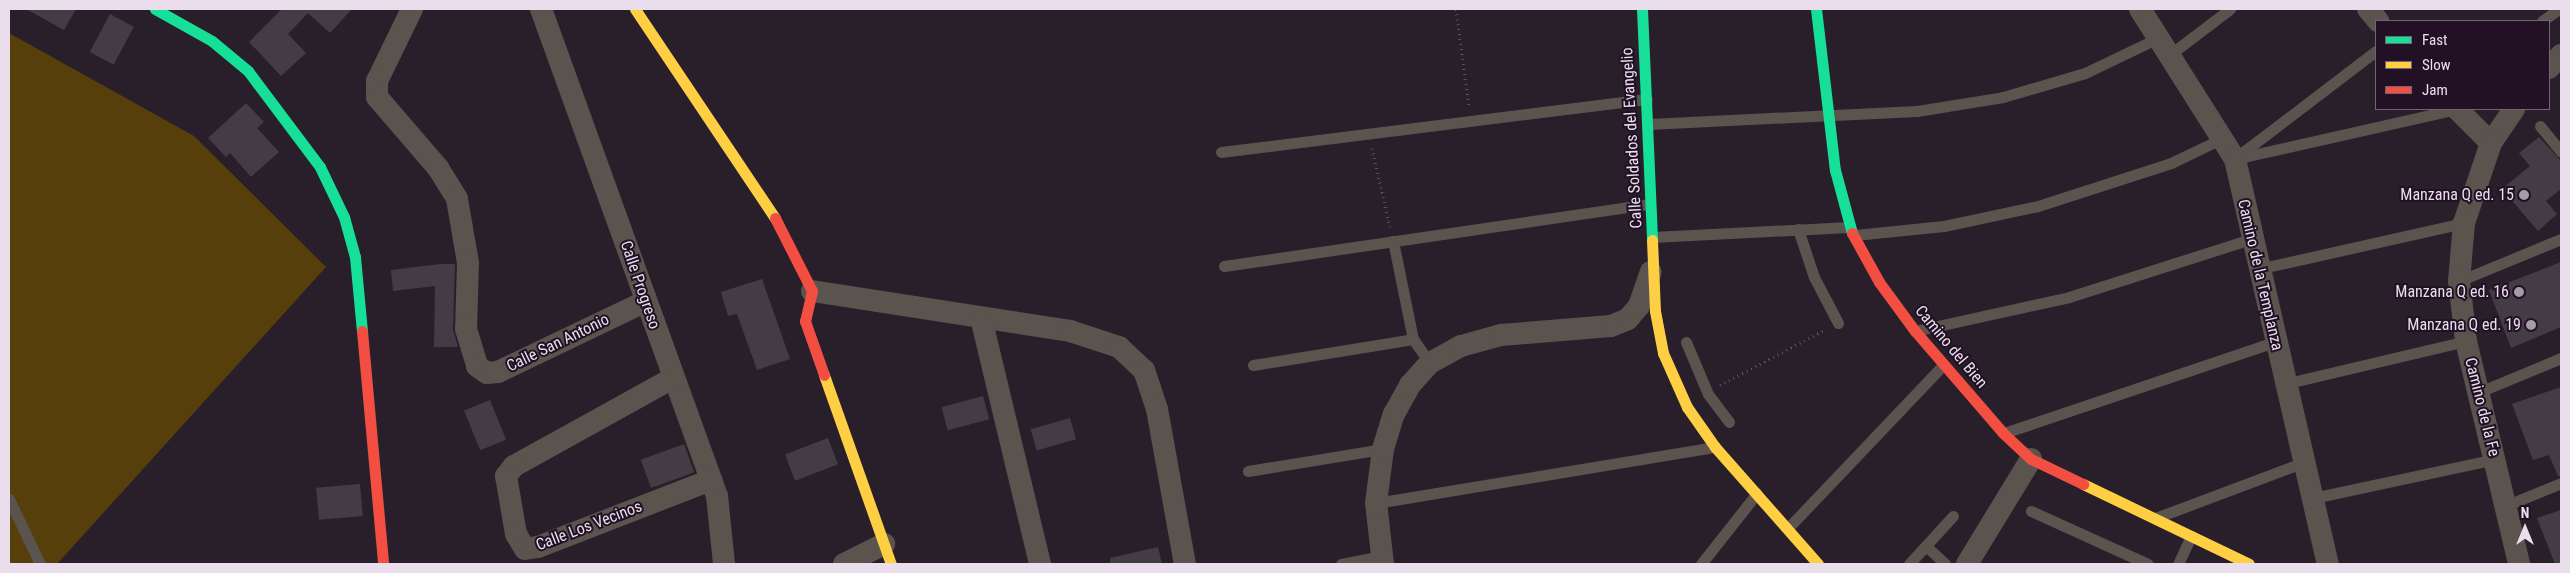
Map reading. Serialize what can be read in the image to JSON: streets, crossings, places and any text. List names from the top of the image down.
{
  "streets": {
    "street": [
      "Calle Soldados del Evangelio",
      "Camino de la Templanza",
      "Calle Progreso",
      "Calle San Antonio",
      "Camino del Bien",
      "Camino de la Fe",
      "Calle Los Vecinos"
    ]
  },
  "crossings": [
    ["Calle Progreso", "Calle San Antonio"],
    ["Calle Progreso", "Calle Los Vecinos"]
  ],
  "places": ["Manzana Q ed. 15", "Manzana Q ed. 16", "Manzana Q ed. 19"],
  "legend": ["Fast", "Slow", "Jam"],
  "north": "top"
}
